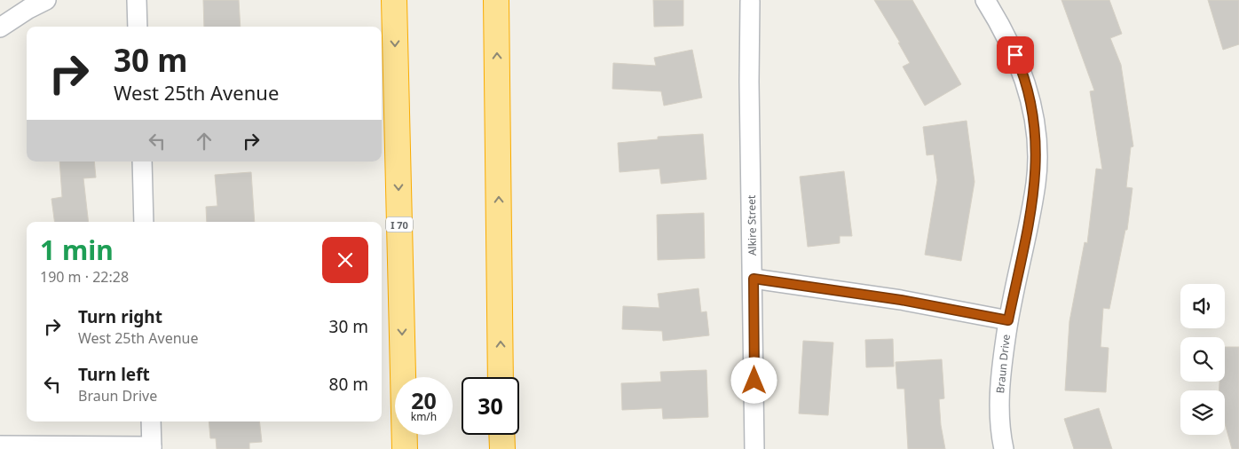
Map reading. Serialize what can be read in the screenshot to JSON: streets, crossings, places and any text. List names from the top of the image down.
{
  "streets": {
    "highway": ["I 70"],
    "street": ["Alkire Street", "Braun Drive"]
  },
  "page": {
    "turn": ["30 m", "West 25th Avenue"],
    "heading": ["1 min", "190 m · 22:28"],
    "list": [
      {
        "name": "Turn right",
        "note": "West 25th Avenue",
        "value": "30 m"
      },
      {
        "name": "Turn left",
        "note": "Braun Drive",
        "value": "80 m"
      }
    ],
    "speed": "20 km/h",
    "limit": "30"
  }
}
